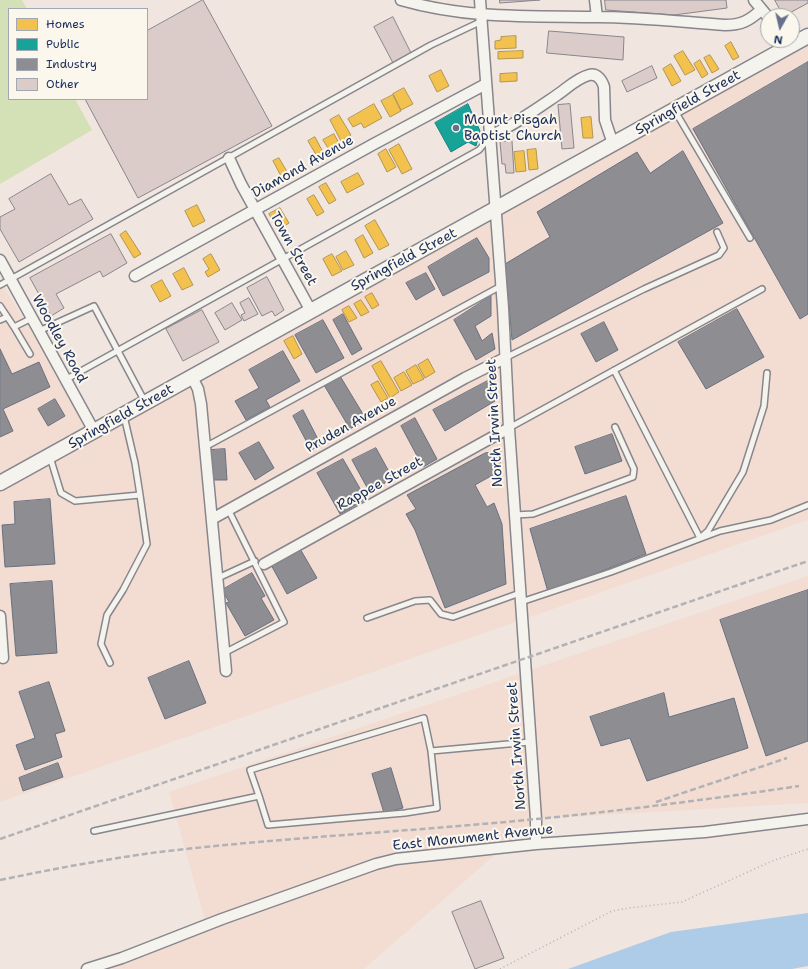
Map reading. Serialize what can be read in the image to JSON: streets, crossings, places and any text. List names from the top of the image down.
{
  "streets": {
    "main road": ["Springfield Street"],
    "street": [
      "Diamond Avenue",
      "Town Street",
      "Woodley Road",
      "North Irwin Street",
      "Pruden Avenue",
      "Rappee Street",
      "East Monument Avenue"
    ]
  },
  "crossings": [
    ["Springfield Street", "Town Street"],
    ["Springfield Street", "Woodley Road"],
    ["Springfield Street", "North Irwin Street"],
    ["Diamond Avenue", "Town Street"],
    ["Diamond Avenue", "North Irwin Street"],
    ["North Irwin Street", "Pruden Avenue"],
    ["North Irwin Street", "Rappee Street"],
    ["North Irwin Street", "East Monument Avenue"]
  ],
  "places": ["Mount Pisgah Baptist Church"],
  "legend": [
    "Homes",
    "Public",
    "Industry",
    "Other"
  ],
  "north": "bottom"
}
